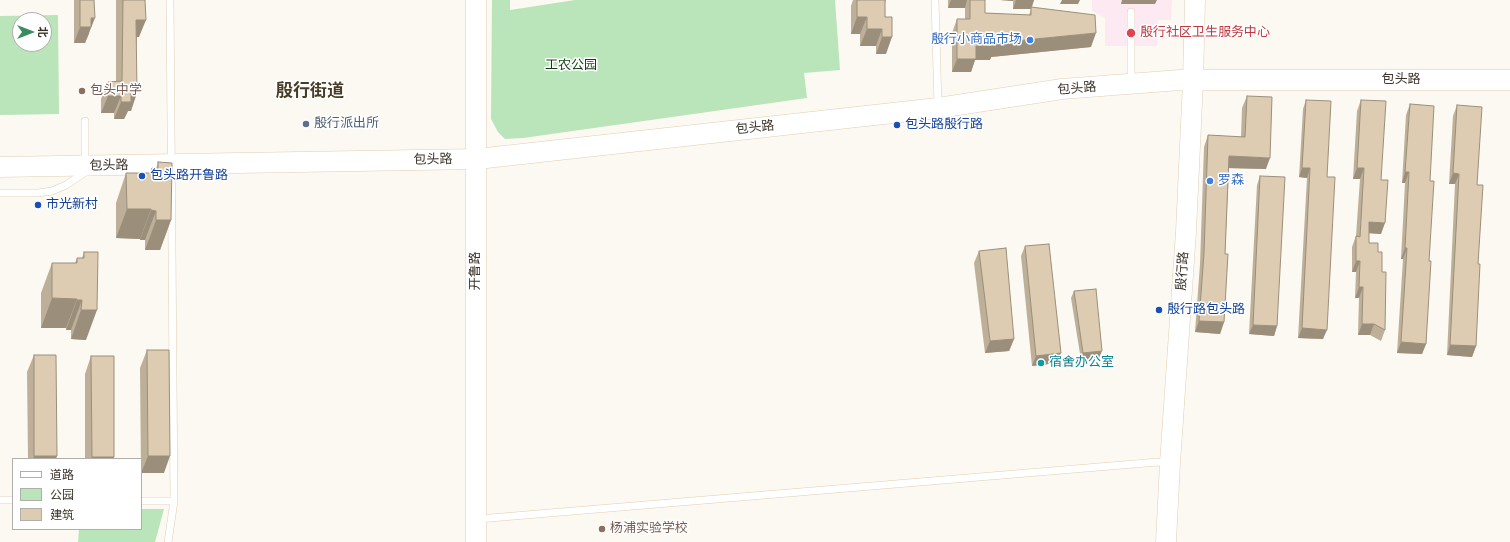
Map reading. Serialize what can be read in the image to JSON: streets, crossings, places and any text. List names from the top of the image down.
{
  "streets": {
    "street": ["包头路", "开鲁路", "殷行路"]
  },
  "crossings": [
    ["包头路", "开鲁路"],
    ["包头路", "殷行路"]
  ],
  "districts": ["殷行街道"],
  "parks": ["工农公园"],
  "places": [
    "殷行社区卫生服务中心",
    "殷行小商品市场",
    "包头中学",
    "殷行派出所",
    "包头路殷行路",
    "包头路开鲁路",
    "罗森",
    "市光新村",
    "殷行路包头路",
    "宿舍办公室",
    "杨浦实验学校"
  ],
  "legend": ["道路", "公园", "建筑"],
  "north": "right"
}
